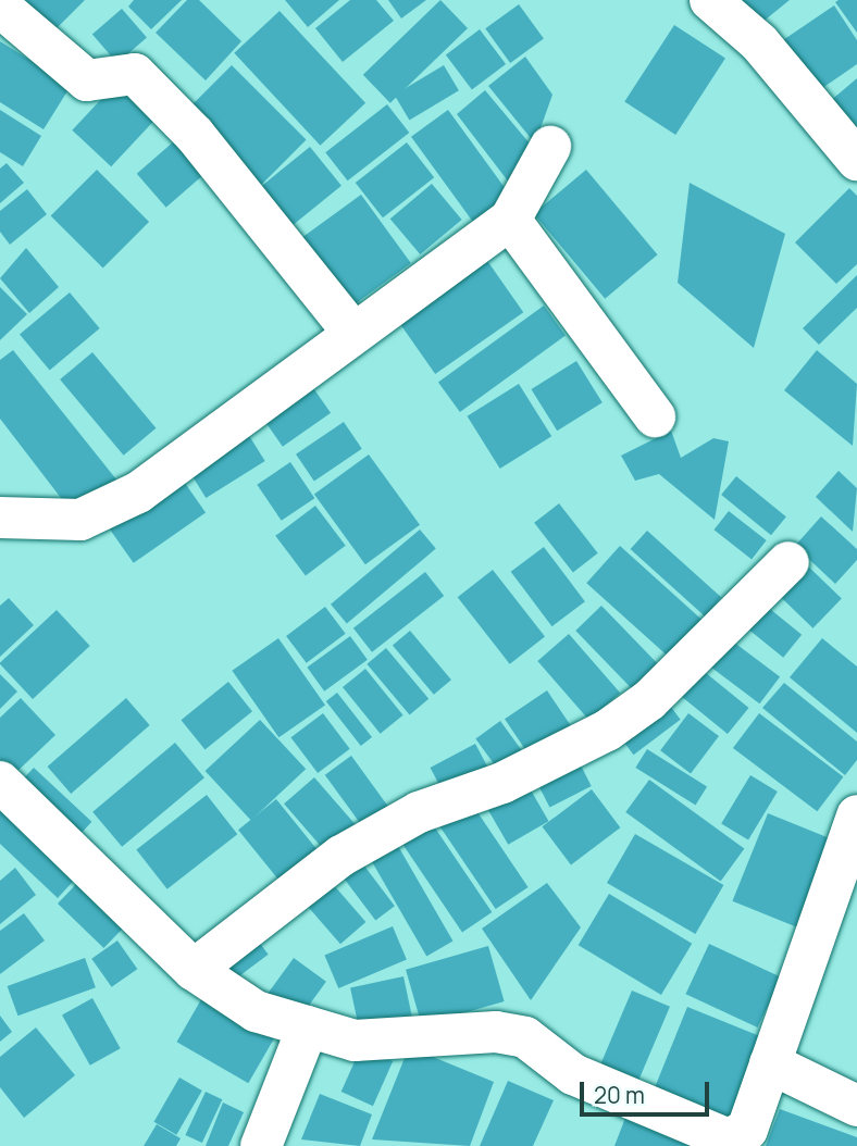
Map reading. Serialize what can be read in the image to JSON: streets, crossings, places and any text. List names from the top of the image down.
{
  "scale_bar": "20 m"
}
